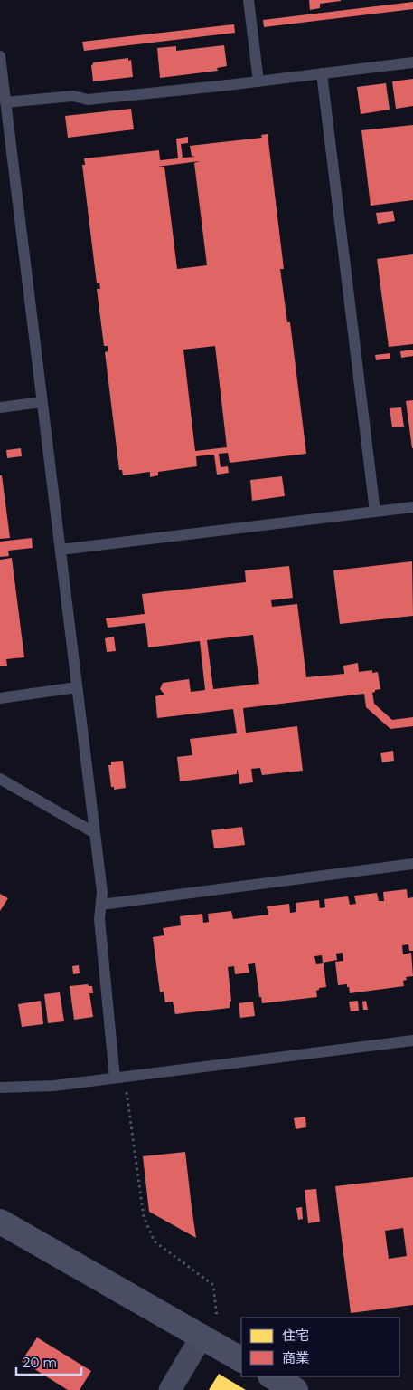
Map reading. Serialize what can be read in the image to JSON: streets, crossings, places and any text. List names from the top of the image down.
{
  "legend": ["住宅", "商業"],
  "scale_bar": "20 m"
}
